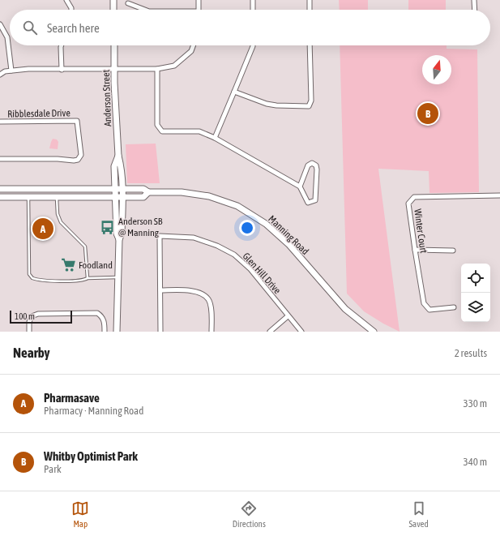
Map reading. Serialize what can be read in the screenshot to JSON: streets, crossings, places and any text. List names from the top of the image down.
{
  "streets": {
    "main road": ["Anderson Street", "Manning Road"],
    "street": ["Ribblesdale Drive", "Winter Court", "Glen Hill Drive"]
  },
  "crossings": [
    ["Anderson Street", "Manning Road"]
  ],
  "places": {
    "bus stop": ["Anderson SB @ Manning"],
    "supermarket": ["Foodland"]
  },
  "scale_bar": "100 m",
  "north": "top",
  "page": {
    "search": "Search here",
    "pins": ["B", "A"],
    "scale": "100 m",
    "heading": ["Nearby", "2 results"],
    "list": [
      {
        "mark": "A",
        "name": "Pharmasave",
        "note": "Pharmacy · Manning Road",
        "value": "330 m"
      },
      {
        "mark": "B",
        "name": "Whitby Optimist Park",
        "note": "Park",
        "value": "340 m"
      }
    ],
    "nav": ["Map", "Directions", "Saved"]
  }
}
